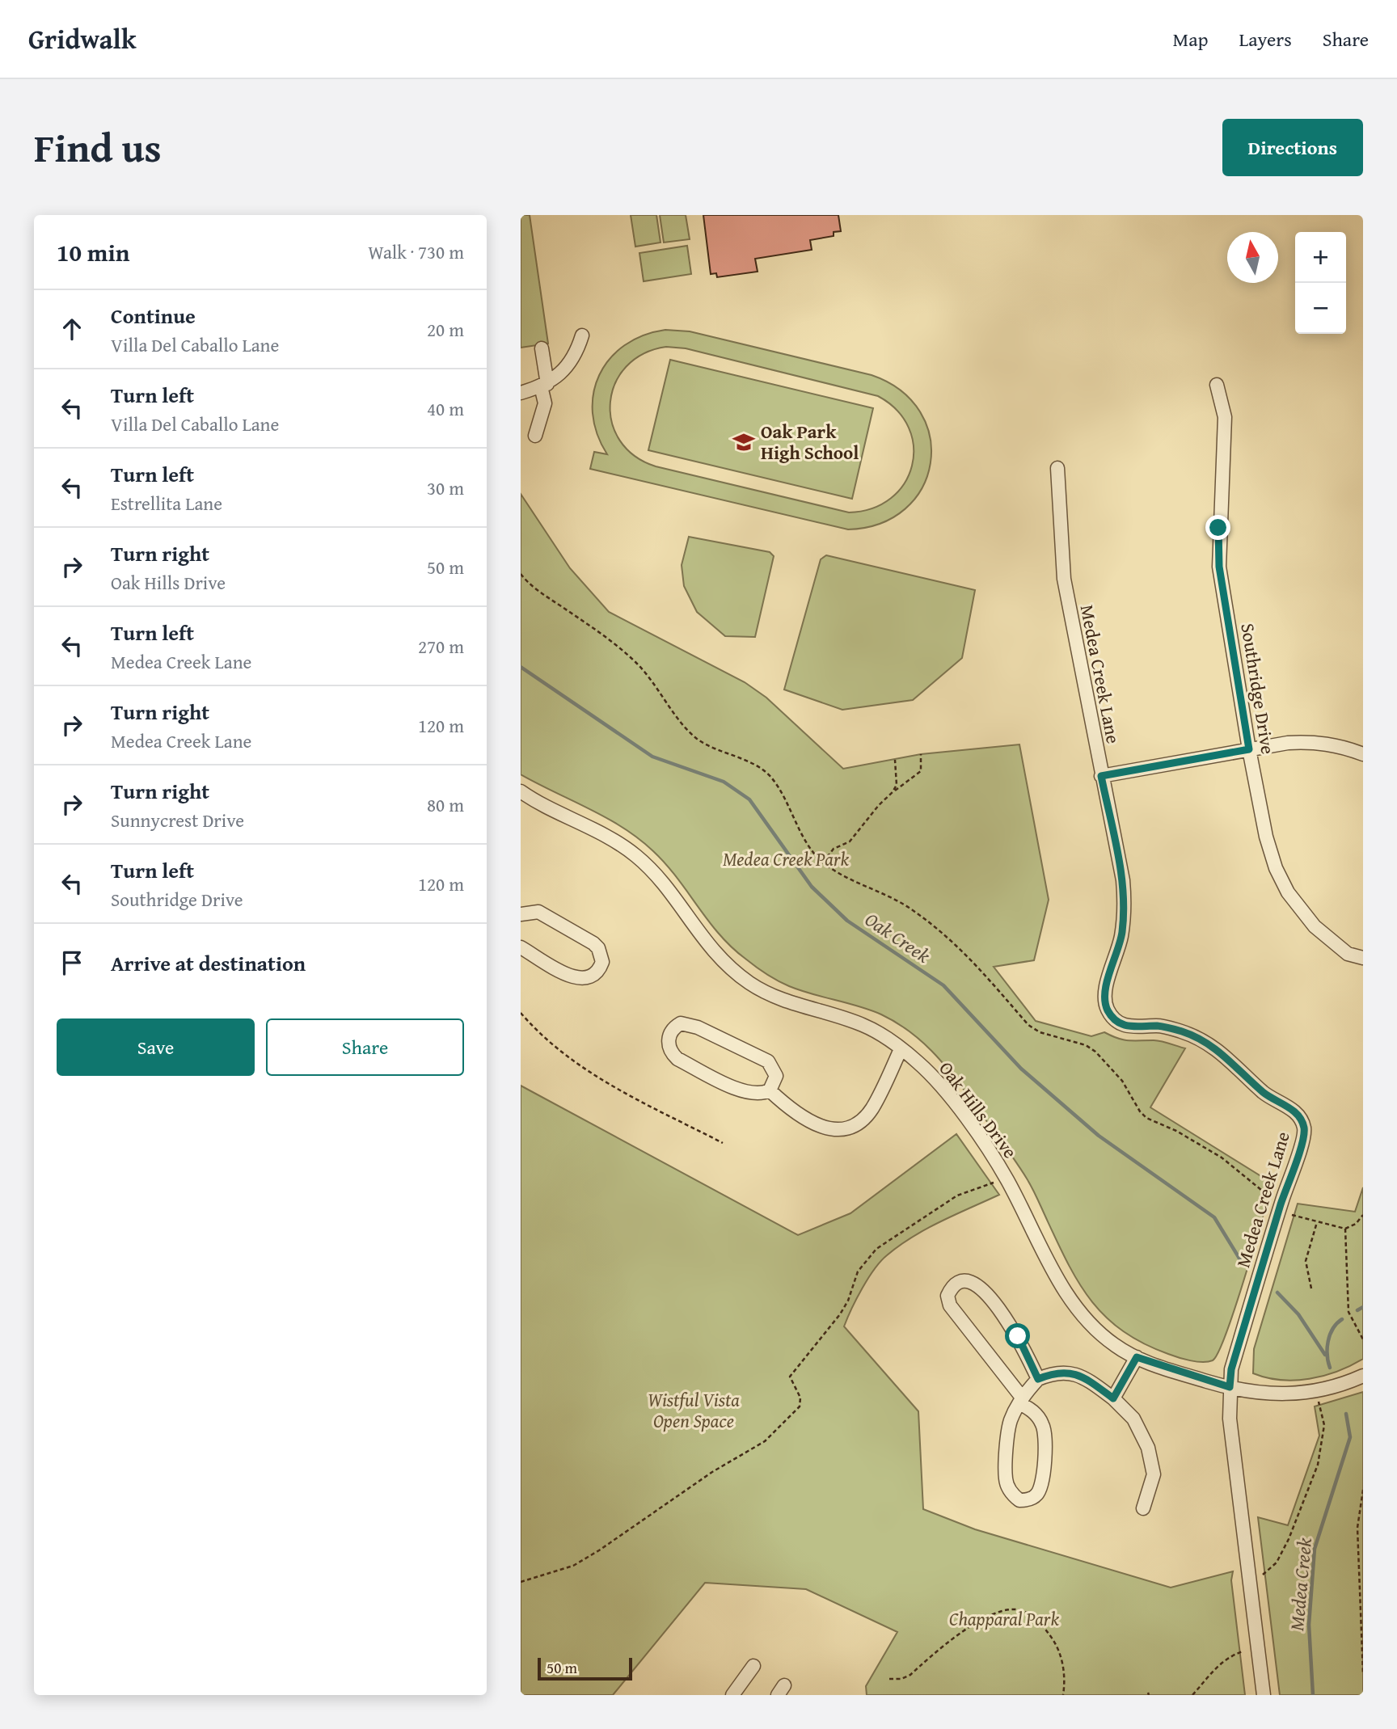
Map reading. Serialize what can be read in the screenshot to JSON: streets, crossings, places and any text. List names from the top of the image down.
{
  "streets": {
    "street": ["Medea Creek Lane", "Southridge Drive", "Oak Hills Drive"]
  },
  "crossings": [
    ["Medea Creek Lane", "Oak Hills Drive"]
  ],
  "water": ["Oak Creek", "Medea Creek"],
  "parks": ["Medea Creek Park", "Wistful Vista Open Space", "Chapparal Park"],
  "places": {
    "school or university": ["Oak Park High School"]
  },
  "scale_bar": "50 m",
  "north": "top",
  "page": {
    "header": "Gridwalk",
    "nav": ["Map", "Layers", "Share"],
    "title": "Find us",
    "buttons": [
      "Directions",
      ["Save", "Share"]
    ],
    "heading": ["10 min", "Walk · 730 m"],
    "map_buttons": ["+", "−"],
    "list": [
      ["Continue", "Villa Del Caballo Lane", "20 m"],
      ["Turn left", "Villa Del Caballo Lane", "40 m"],
      ["Turn left", "Estrellita Lane", "30 m"],
      ["Turn right", "Oak Hills Drive", "50 m"],
      ["Turn left", "Medea Creek Lane", "270 m"],
      ["Turn right", "Medea Creek Lane", "120 m"],
      ["Turn right", "Sunnycrest Drive", "80 m"],
      ["Turn left", "Southridge Drive", "120 m"],
      "Arrive at destination"
    ],
    "scale": "50 m"
  }
}
